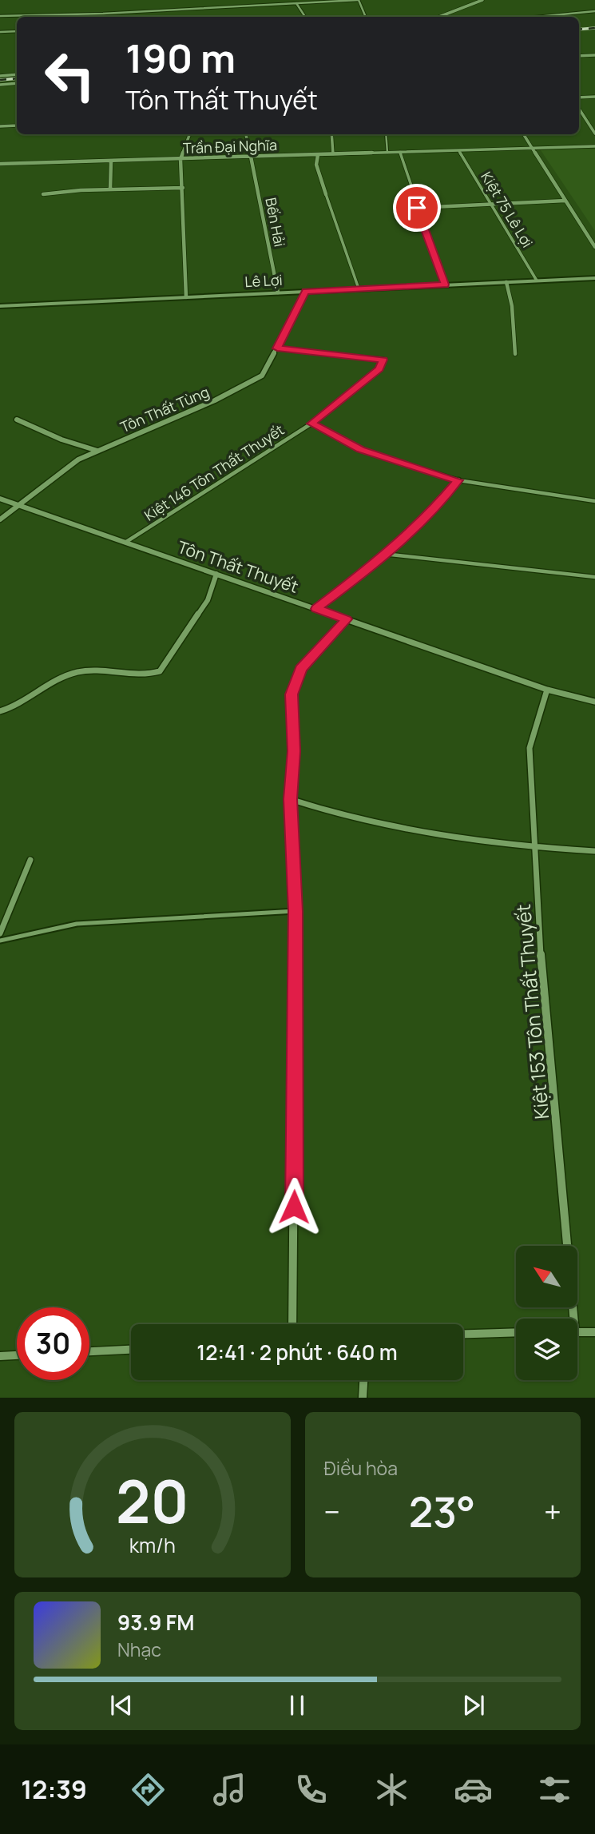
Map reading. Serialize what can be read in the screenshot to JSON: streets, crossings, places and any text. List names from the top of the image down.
{
  "streets": {
    "street": [
      "Trần Đại Nghĩa",
      "Bến Hải",
      "Lê Lợi",
      "Tôn Thất Tùng",
      "Tôn Thất Thuyết",
      "Kiệt 153 Tôn Thất Thuyết"
    ],
    "lane": ["Kiệt 75 Lê Lợi", "Kiệt 146 Tôn Thất Thuyết"]
  },
  "crossings": [
    ["Trần Đại Nghĩa", "Kiệt 75 Lê Lợi"],
    ["Trần Đại Nghĩa", "Bến Hải"],
    ["Kiệt 75 Lê Lợi", "Lê Lợi"],
    ["Bến Hải", "Lê Lợi"],
    ["Lê Lợi", "Tôn Thất Tùng"],
    ["Tôn Thất Tùng", "Kiệt 146 Tôn Thất Thuyết"],
    ["Tôn Thất Tùng", "Tôn Thất Thuyết"],
    ["Kiệt 146 Tôn Thất Thuyết", "Tôn Thất Thuyết"],
    ["Tôn Thất Thuyết", "Kiệt 153 Tôn Thất Thuyết"]
  ],
  "north": "top left",
  "page": {
    "turn": ["190 m", "Tôn Thất Thuyết"],
    "limit": "30",
    "trip": "12:41 · 2 phút · 640 m",
    "tile": "Điều hòa",
    "heat": ["−", "23°", "+"],
    "song": ["93.9 FM", "Nhạc"],
    "tabs": "12:39",
    "gauge": ["20", "km/h"]
  }
}
